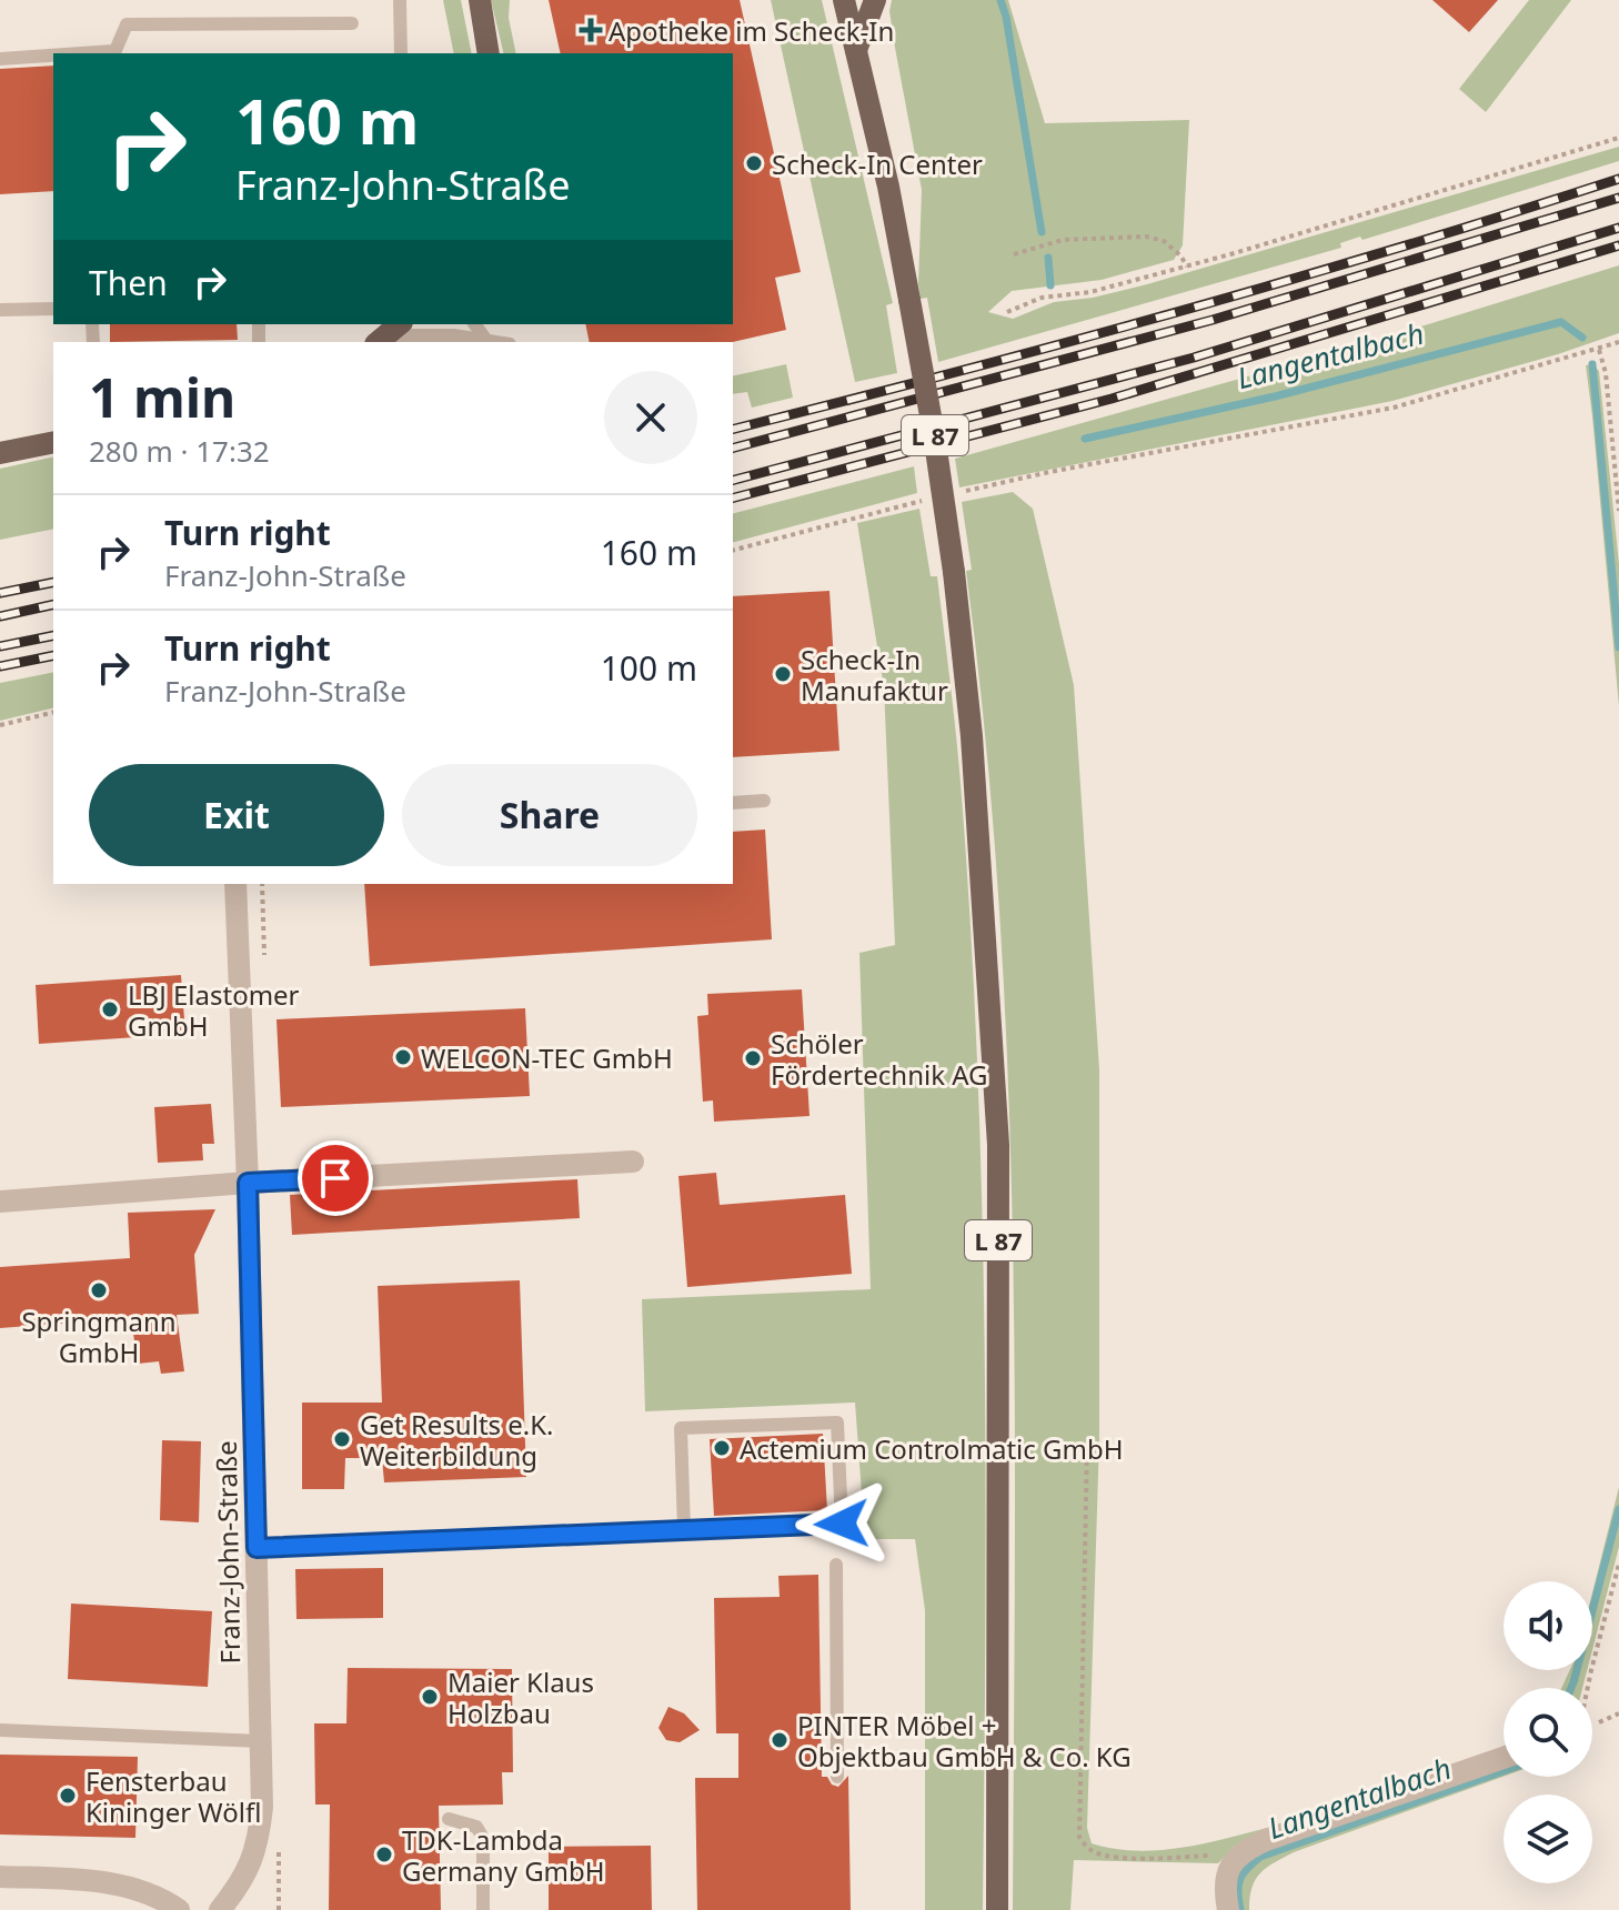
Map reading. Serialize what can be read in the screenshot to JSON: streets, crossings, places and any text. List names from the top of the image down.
{
  "streets": {
    "main road": ["L 87"],
    "street": ["Franz-John-Straße"]
  },
  "water": ["Langentalbach"],
  "places": {
    "health": ["Apotheke im Scheck-In"],
    "other": [
      "Scheck-In Center",
      "Scheck-In Manufaktur",
      "LBJ Elastomer GmbH",
      "WELCON-TEC GmbH",
      "Schöler Fördertechnik AG",
      "Springmann GmbH",
      "Get Results e.K. Weiterbildung",
      "Actemium Controlmatic GmbH",
      "Maier Klaus Holzbau",
      "PINTER Möbel + Objektbau GmbH & Co. KG",
      "Fensterbau Kininger Wölfl",
      "TDK-Lambda Germany GmbH"
    ]
  },
  "page": {
    "turn": ["160 m", "Franz-John-Straße"],
    "then": "Then",
    "heading": ["1 min", "280 m · 17:32"],
    "list": [
      {
        "name": "Turn right",
        "note": "Franz-John-Straße",
        "value": "160 m"
      },
      {
        "name": "Turn right",
        "note": "Franz-John-Straße",
        "value": "100 m"
      }
    ],
    "buttons": ["Exit", "Share"]
  }
}
